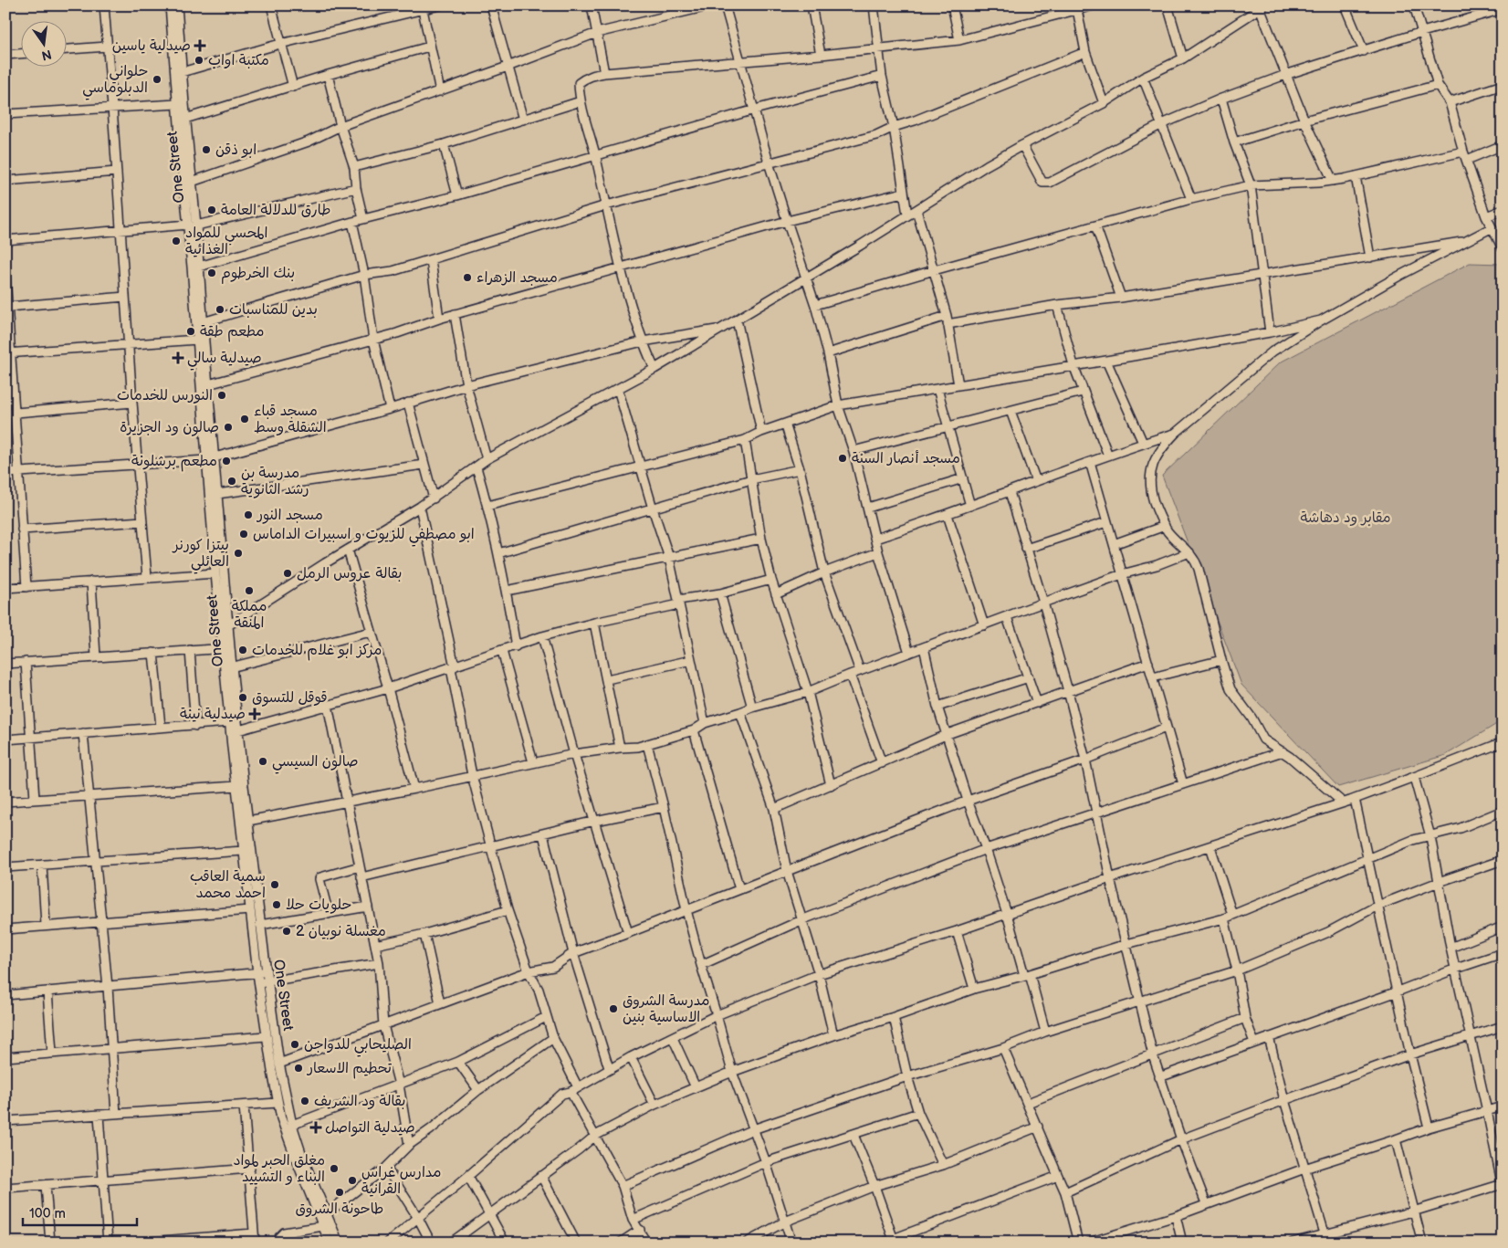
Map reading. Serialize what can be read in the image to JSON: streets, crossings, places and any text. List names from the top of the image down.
{
  "streets": {
    "street": ["One Street"]
  },
  "parks": ["مقابر ود دهاشة"],
  "places": {
    "health": [
      "صيدلية ياسين",
      "صيدلية سالي",
      "صيدلية نينة",
      "صيدلية التواصل"
    ],
    "other": [
      "مكتبة اواب",
      "حلواني الدبلوماسي",
      "ابو ذقن",
      "طارق للدلالة العامة",
      "المحسي للمواد الغذائية",
      "بنك الخرطوم",
      "مسجد الزهراء",
      "بدين للمناسبات",
      "مطعم طقة",
      "النورس للخدمات",
      "مسجد قباء الشقلة وسط",
      "صالون ود الجزيرة",
      "مسجد أنصار السنة",
      "مطعم برشلونة",
      "مدرسة بن رشد الثانوية",
      "مسجد النور",
      "ابو مصطفي للزيوت و اسبيرات الداماس",
      "بيتزا كورنر العائلي",
      "بقالة عروس الرمل",
      "مملكة المنقة",
      "مركز ابو غلام للخدمات",
      "قوقل للتسوق",
      "صالون السيسي",
      "سمية العاقب احمد محمد",
      "حلويات حلا",
      "مغسلة نوبيان 2",
      "مدرسة الشروق الاساسية بنين",
      "الصليحابي للدواجن",
      "تحطيم الاسعار",
      "بقالة ود الشريف",
      "مغلق الحبر لمواد البناء و التشييد",
      "مدارس غراس القرانية",
      "طاحونة الشروق"
    ]
  },
  "scale_bar": "100 m",
  "north": "bottom"
}
